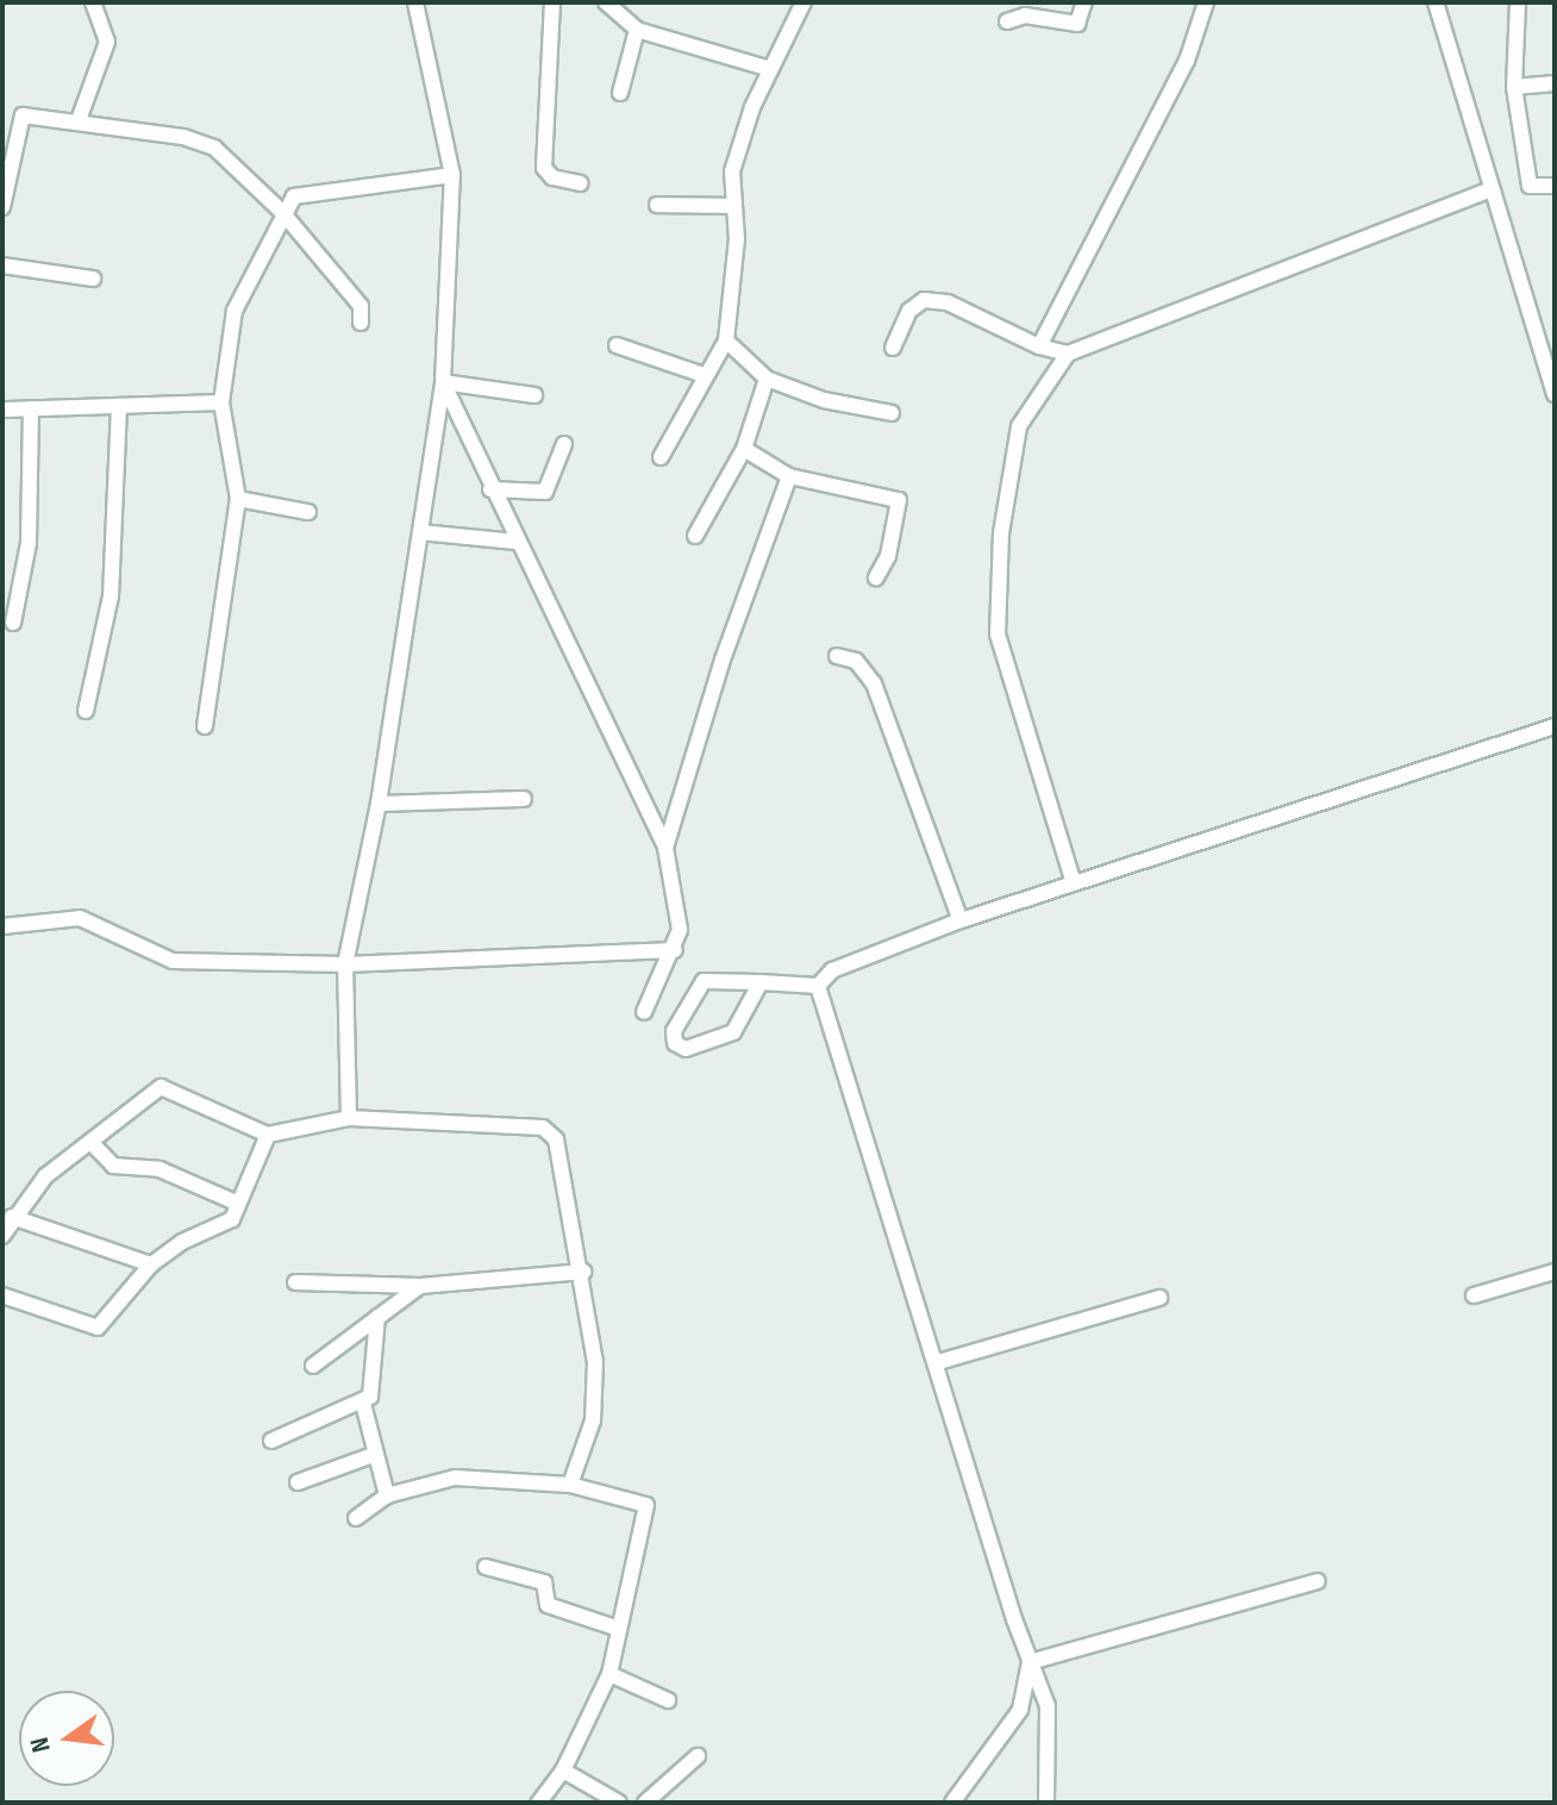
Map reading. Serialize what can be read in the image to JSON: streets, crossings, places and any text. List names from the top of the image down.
{
  "north": "left"
}
